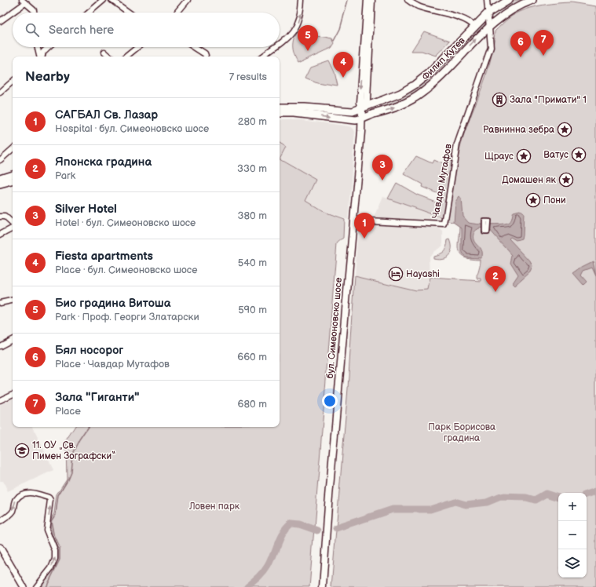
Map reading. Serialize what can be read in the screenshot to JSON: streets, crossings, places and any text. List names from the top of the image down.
{
  "streets": {
    "main road": ["Филип Кутев", "бул. Симеоновско шосе"],
    "street": ["Чавдар Мутафов"]
  },
  "crossings": [
    ["Филип Кутев", "Чавдар Мутафов"],
    ["Филип Кутев", "бул. Симеоновско шосе"],
    ["Чавдар Мутафов", "бул. Симеоновско шосе"]
  ],
  "parks": ["Парк Борисова градина", "Ловен парк"],
  "places": {
    "building": ["Зала \"Примати\" 1"],
    "place": [
      "Равнинна зебра",
      "Ватус",
      "Щраус",
      "Домашен як",
      "Пони"
    ],
    "hotel": ["Hayashi"],
    "school or university": ["11. ОУ „Св. Пимен Зографски“"]
  },
  "page": {
    "search": "Search here",
    "pins": [
      "5",
      "7",
      "6",
      "4",
      "3",
      "1",
      "2"
    ],
    "heading": ["Nearby", "7 results"],
    "list": [
      {
        "mark": "1",
        "name": "САГБАЛ Св. Лазар",
        "note": "Hospital · бул. Симеоновско шосе",
        "value": "280 m"
      },
      {
        "mark": "2",
        "name": "Японска градина",
        "note": "Park",
        "value": "330 m"
      },
      {
        "mark": "3",
        "name": "Silver Hotel",
        "note": "Hotel · бул. Симеоновско шосе",
        "value": "380 m"
      },
      {
        "mark": "4",
        "name": "Fiesta apartments",
        "note": "Place · бул. Симеоновско шосе",
        "value": "540 m"
      },
      {
        "mark": "5",
        "name": "Био градина Витоша",
        "note": "Park · Проф. Георги Златарски",
        "value": "590 m"
      },
      {
        "mark": "6",
        "name": "Бял носорог",
        "note": "Place · Чавдар Мутафов",
        "value": "660 m"
      },
      {
        "mark": "7",
        "name": "Зала \"Гиганти\"",
        "note": "Place",
        "value": "680 m"
      }
    ],
    "map_buttons": ["+", "−"]
  }
}
